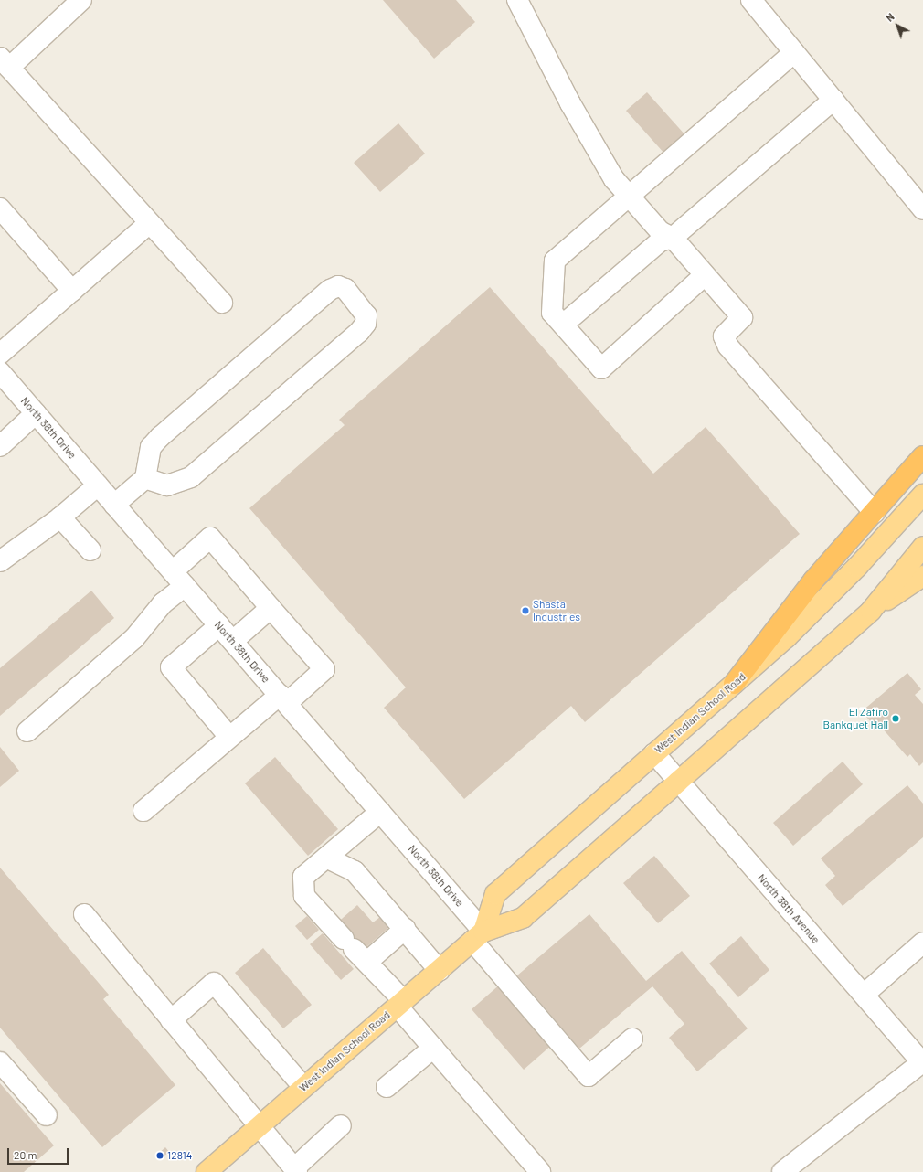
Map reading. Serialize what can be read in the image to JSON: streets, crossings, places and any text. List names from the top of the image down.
{
  "streets": {
    "main road": ["West Indian School Road"],
    "street": ["North 38th Drive", "North 38th Avenue"]
  },
  "crossings": [
    ["North 38th Drive", "West Indian School Road"],
    ["West Indian School Road", "North 38th Avenue"]
  ],
  "places": ["Shasta Industries", "El Zafiro Bankquet Hall", "12814"],
  "scale_bar": "20 m",
  "north": "top left"
}
